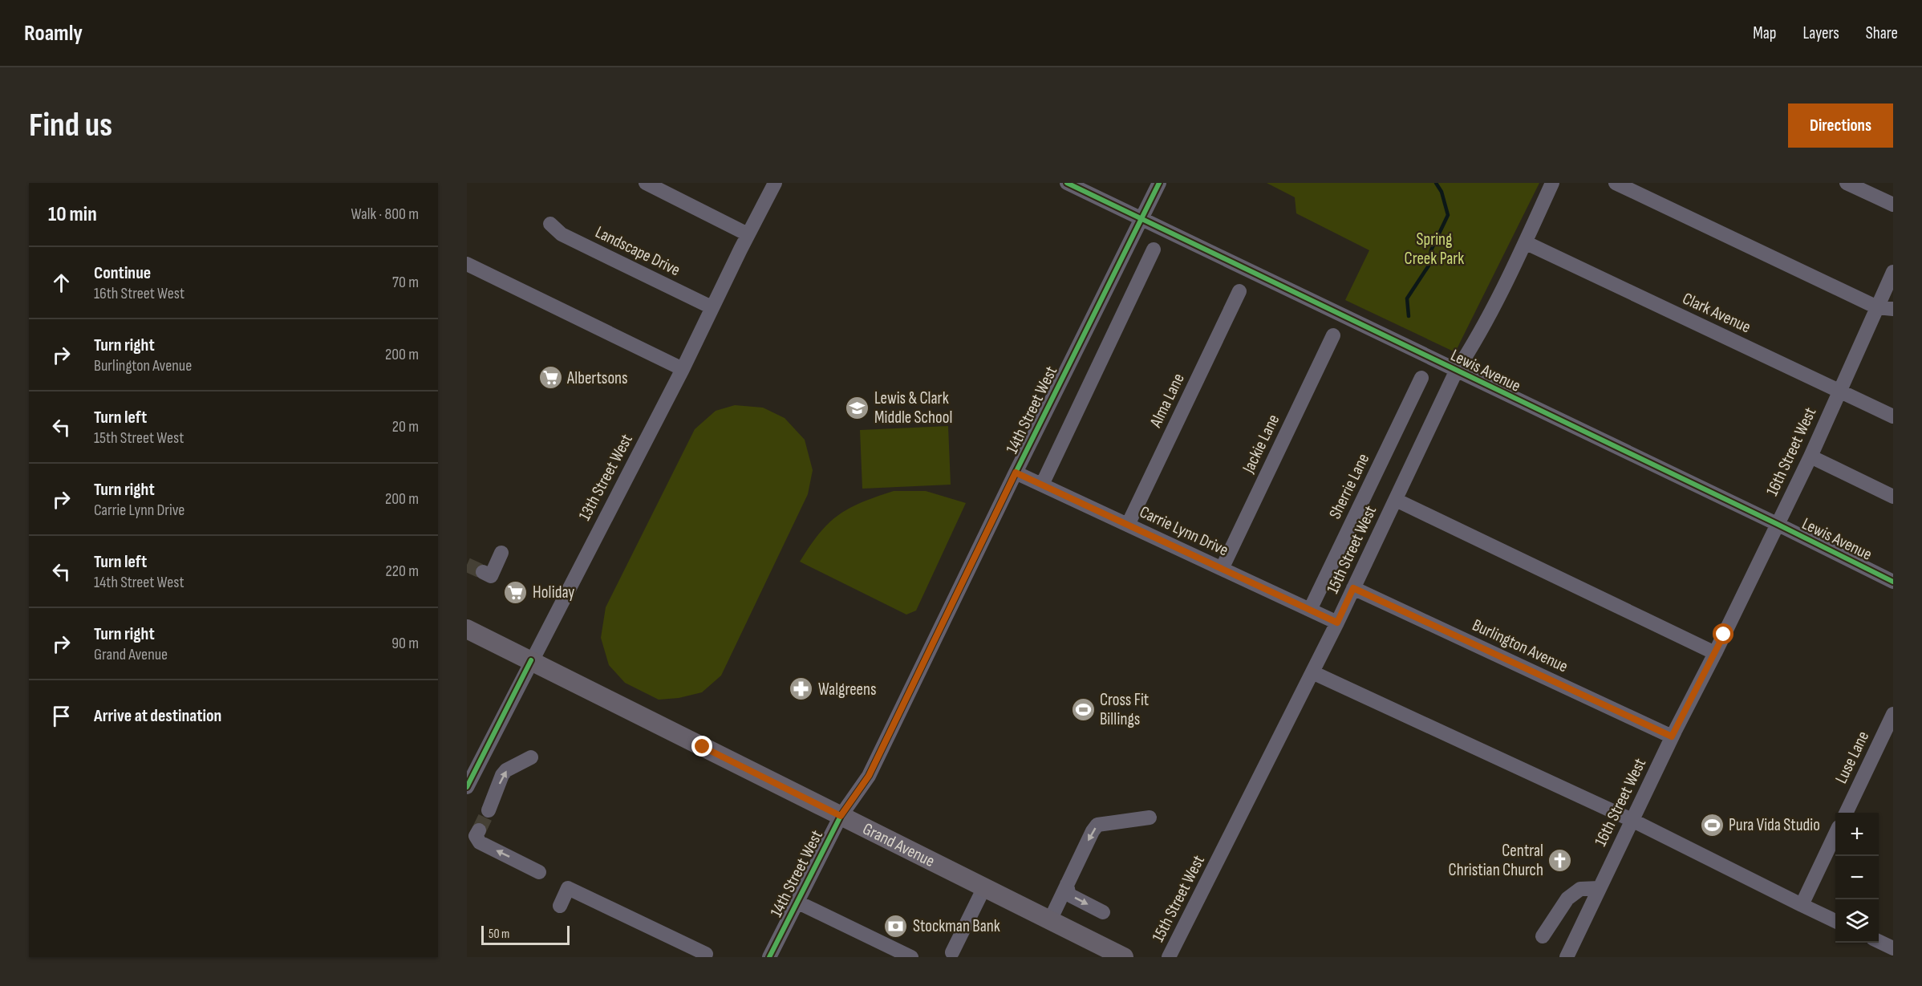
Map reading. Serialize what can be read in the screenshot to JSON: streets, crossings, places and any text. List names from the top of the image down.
{
  "streets": {
    "main road": ["Grand Avenue"],
    "street": [
      "Landscape Drive",
      "Clark Avenue",
      "Lewis Avenue",
      "Alma Lane",
      "14th Street West",
      "Jackie Lane",
      "16th Street West",
      "13th Street West",
      "Sherrie Lane",
      "Carrie Lynn Drive",
      "15th Street West",
      "Burlington Avenue",
      "Luse Lane"
    ]
  },
  "crossings": [
    ["Landscape Drive", "13th Street West"],
    ["Clark Avenue", "16th Street West"],
    ["Clark Avenue", "15th Street West"],
    ["Lewis Avenue", "14th Street West"],
    ["Lewis Avenue", "16th Street West"],
    ["Lewis Avenue", "15th Street West"],
    ["Alma Lane", "Carrie Lynn Drive"],
    ["14th Street West", "Carrie Lynn Drive"],
    ["14th Street West", "Grand Avenue"],
    ["Jackie Lane", "Carrie Lynn Drive"],
    ["16th Street West", "Burlington Avenue"],
    ["13th Street West", "Grand Avenue"],
    ["Sherrie Lane", "Carrie Lynn Drive"],
    ["Carrie Lynn Drive", "15th Street West"],
    ["15th Street West", "Burlington Avenue"]
  ],
  "parks": ["Spring Creek Park"],
  "places": {
    "supermarket": ["Albertsons", "Holiday"],
    "school or university": ["Lewis & Clark Middle School"],
    "pharmacy": ["Walgreens"],
    "sports": ["Cross Fit Billings", "Pura Vida Studio"],
    "church": ["Central Christian Church"],
    "bank": ["Stockman Bank"]
  },
  "scale_bar": "50 m",
  "page": {
    "header": "Roamly",
    "nav": ["Map", "Layers", "Share"],
    "buttons": "Directions",
    "title": "Find us",
    "heading": ["10 min", "Walk · 800 m"],
    "list": [
      ["Continue", "16th Street West", "70 m"],
      ["Turn right", "Burlington Avenue", "200 m"],
      ["Turn left", "15th Street West", "20 m"],
      ["Turn right", "Carrie Lynn Drive", "200 m"],
      ["Turn left", "14th Street West", "220 m"],
      ["Turn right", "Grand Avenue", "90 m"],
      "Arrive at destination"
    ],
    "map_buttons": ["+", "−"],
    "scale": "50 m"
  }
}
